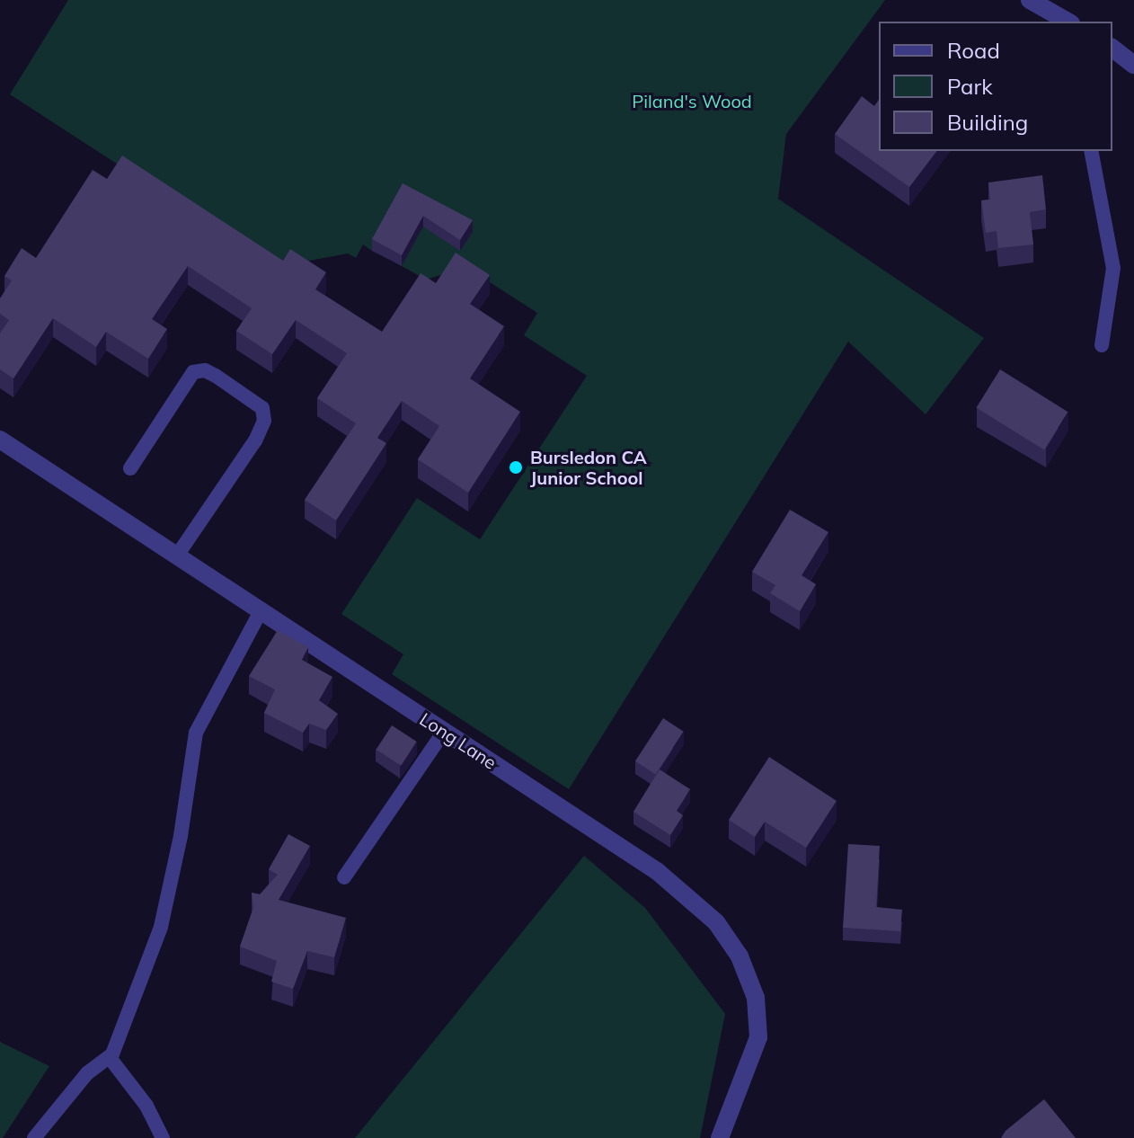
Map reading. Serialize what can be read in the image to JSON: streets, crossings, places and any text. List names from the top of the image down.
{
  "streets": {
    "street": ["Long Lane"]
  },
  "parks": ["Piland's Wood"],
  "places": ["Bursledon CA Junior School"],
  "legend": ["Road", "Park", "Building"]
}
